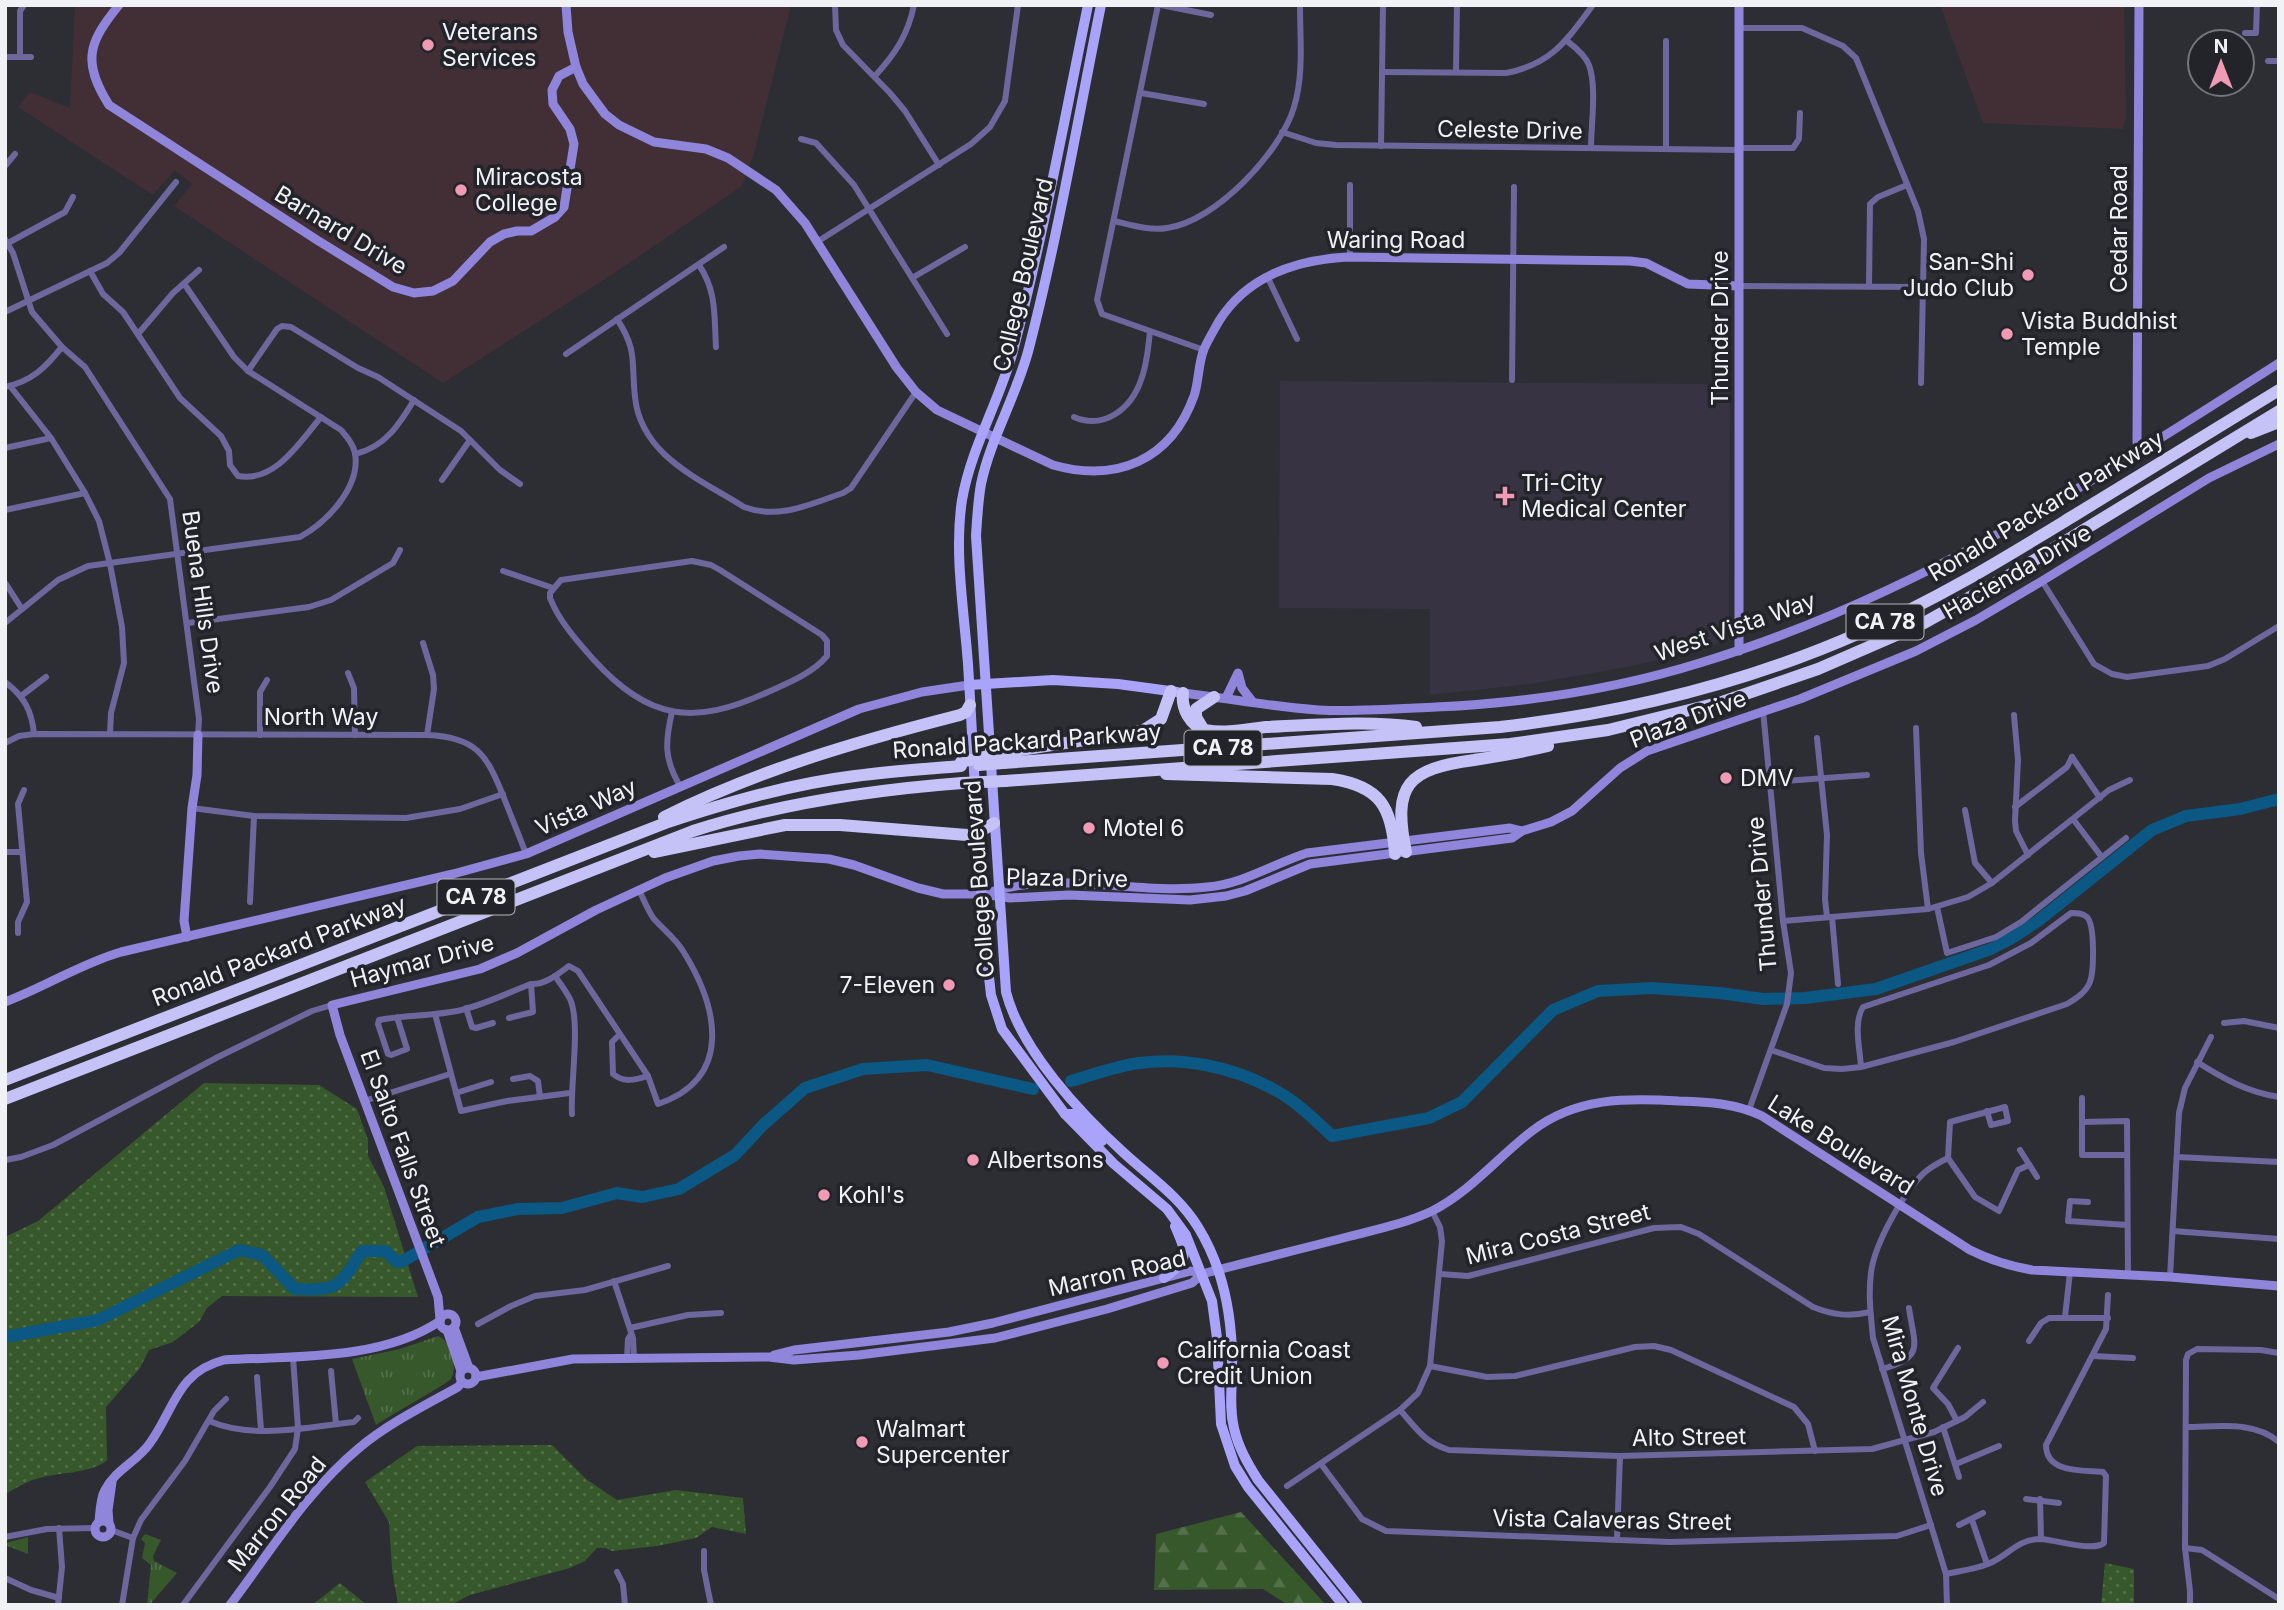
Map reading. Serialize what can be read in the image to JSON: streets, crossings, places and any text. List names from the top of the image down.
{
  "streets": {
    "highway": ["Ronald Packard Parkway", "CA 78"],
    "main road": ["College Boulevard", "Vista Way"],
    "street": [
      "Celeste Drive",
      "Cedar Road",
      "Barnard Drive",
      "Waring Road",
      "Thunder Drive",
      "Hacienda Drive",
      "Buena Hills Drive",
      "West Vista Way",
      "North Way",
      "Plaza Drive",
      "Haymar Drive",
      "Lake Boulevard",
      "El Salto Falls Street",
      "Mira Costa Street",
      "Marron Road",
      "Mira Monte Drive",
      "Alto Street",
      "Vista Calaveras Street"
    ]
  },
  "crossings": [
    ["Celeste Drive", "Thunder Drive"],
    ["Cedar Road", "West Vista Way"],
    ["Waring Road", "College Boulevard"],
    ["Waring Road", "Thunder Drive"],
    ["College Boulevard", "Plaza Drive"],
    ["College Boulevard", "Vista Way"],
    ["College Boulevard", "Haymar Drive"],
    ["College Boulevard", "Lake Boulevard"],
    ["College Boulevard", "Marron Road"],
    ["Thunder Drive", "Hacienda Drive"],
    ["Thunder Drive", "West Vista Way"],
    ["Thunder Drive", "Plaza Drive"],
    ["Thunder Drive", "Lake Boulevard"],
    ["Hacienda Drive", "Plaza Drive"],
    ["Buena Hills Drive", "North Way"],
    ["Buena Hills Drive", "Vista Way"],
    ["West Vista Way", "Vista Way"],
    ["North Way", "Vista Way"],
    ["Plaza Drive", "Haymar Drive"],
    ["Haymar Drive", "El Salto Falls Street"],
    ["Lake Boulevard", "Marron Road"],
    ["Lake Boulevard", "Mira Monte Drive"],
    ["El Salto Falls Street", "Marron Road"],
    ["Mira Costa Street", "Mira Monte Drive"],
    ["Mira Monte Drive", "Alto Street"],
    ["Mira Monte Drive", "Vista Calaveras Street"]
  ],
  "places": {
    "other": [
      "Veterans Services",
      "Miracosta College",
      "San-Shi Judo Club",
      "Vista Buddhist Temple",
      "DMV",
      "Motel 6",
      "7-Eleven",
      "Albertsons",
      "Kohl's",
      "California Coast Credit Union",
      "Walmart Supercenter"
    ],
    "health": ["Tri-City Medical Center"]
  },
  "north": "top"
}
